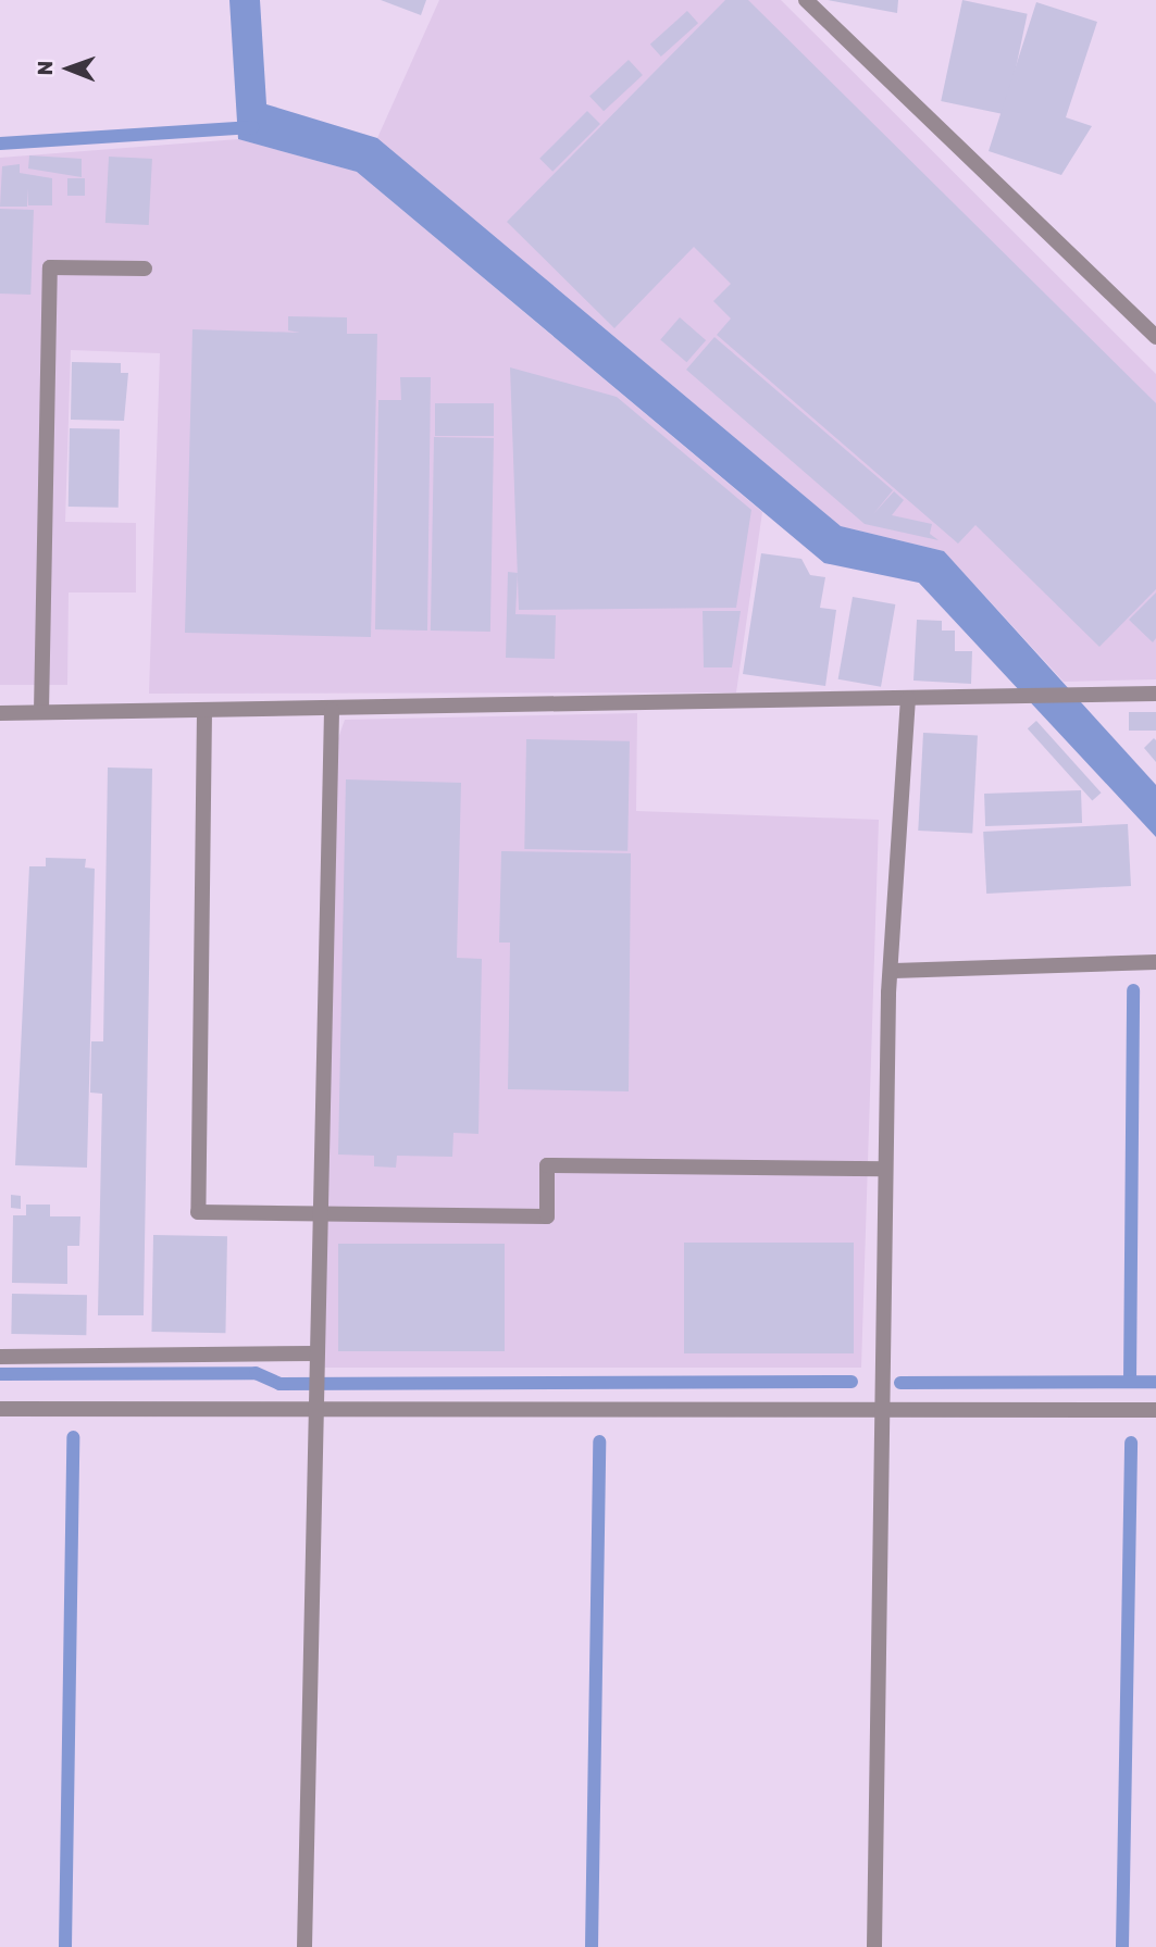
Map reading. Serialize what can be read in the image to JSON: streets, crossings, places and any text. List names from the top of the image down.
{
  "north": "left"
}
